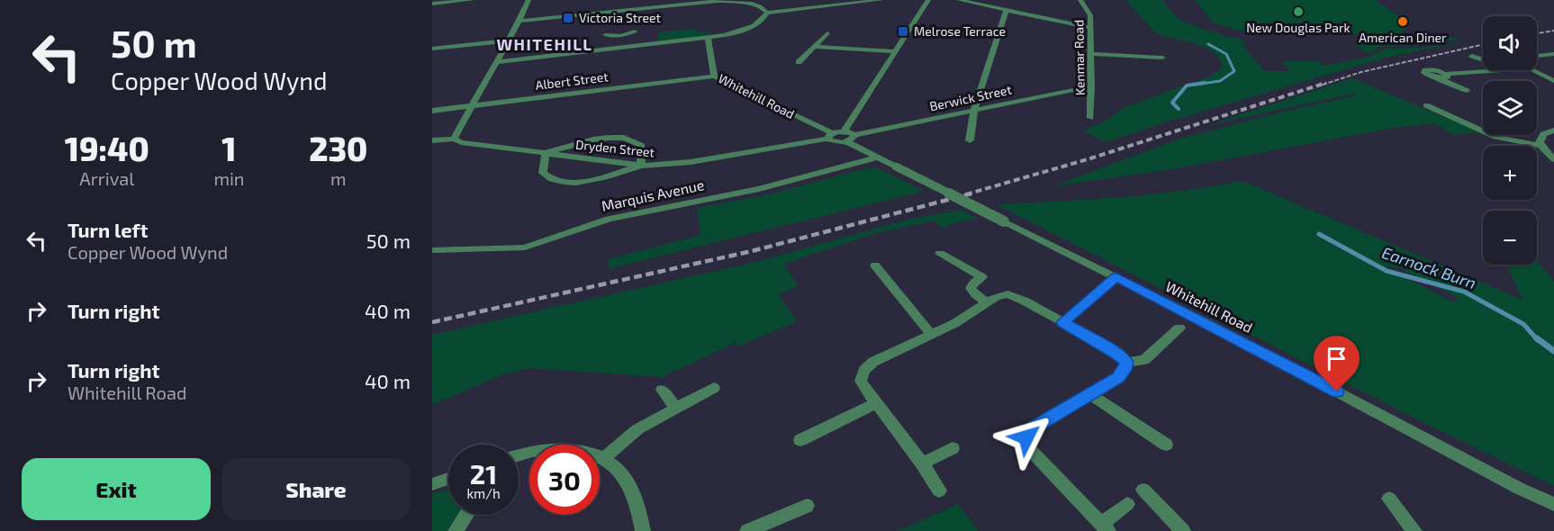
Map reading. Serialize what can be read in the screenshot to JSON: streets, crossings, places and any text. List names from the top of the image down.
{
  "streets": {
    "street": [
      "Kenmar Road",
      "Albert Street",
      "Whitehill Road",
      "Berwick Street",
      "Dryden Street",
      "Marquis Avenue"
    ]
  },
  "crossings": [
    ["Kenmar Road", "Berwick Street"],
    ["Albert Street", "Whitehill Road"],
    ["Whitehill Road", "Dryden Street"],
    ["Whitehill Road", "Marquis Avenue"]
  ],
  "districts": ["WHITEHILL"],
  "water": ["Earnock Burn"],
  "places": {
    "other": ["New Douglas Park", "American Diner"],
    "transit": ["Victoria Street", "Melrose Terrace"]
  },
  "page": {
    "turn": ["50 m", "Copper Wood Wynd"],
    "map_buttons": ["+", "−"],
    "eta": [
      "19:40",
      "Arrival",
      "1",
      "min",
      "230",
      "m"
    ],
    "list": [
      {
        "name": "Turn left",
        "note": "Copper Wood Wynd",
        "value": "50 m"
      },
      {
        "name": "Turn right",
        "value": "40 m"
      },
      {
        "name": "Turn right",
        "note": "Whitehill Road",
        "value": "40 m"
      }
    ],
    "speed": "21 km/h",
    "limit": "30",
    "buttons": ["Exit", "Share"]
  }
}
